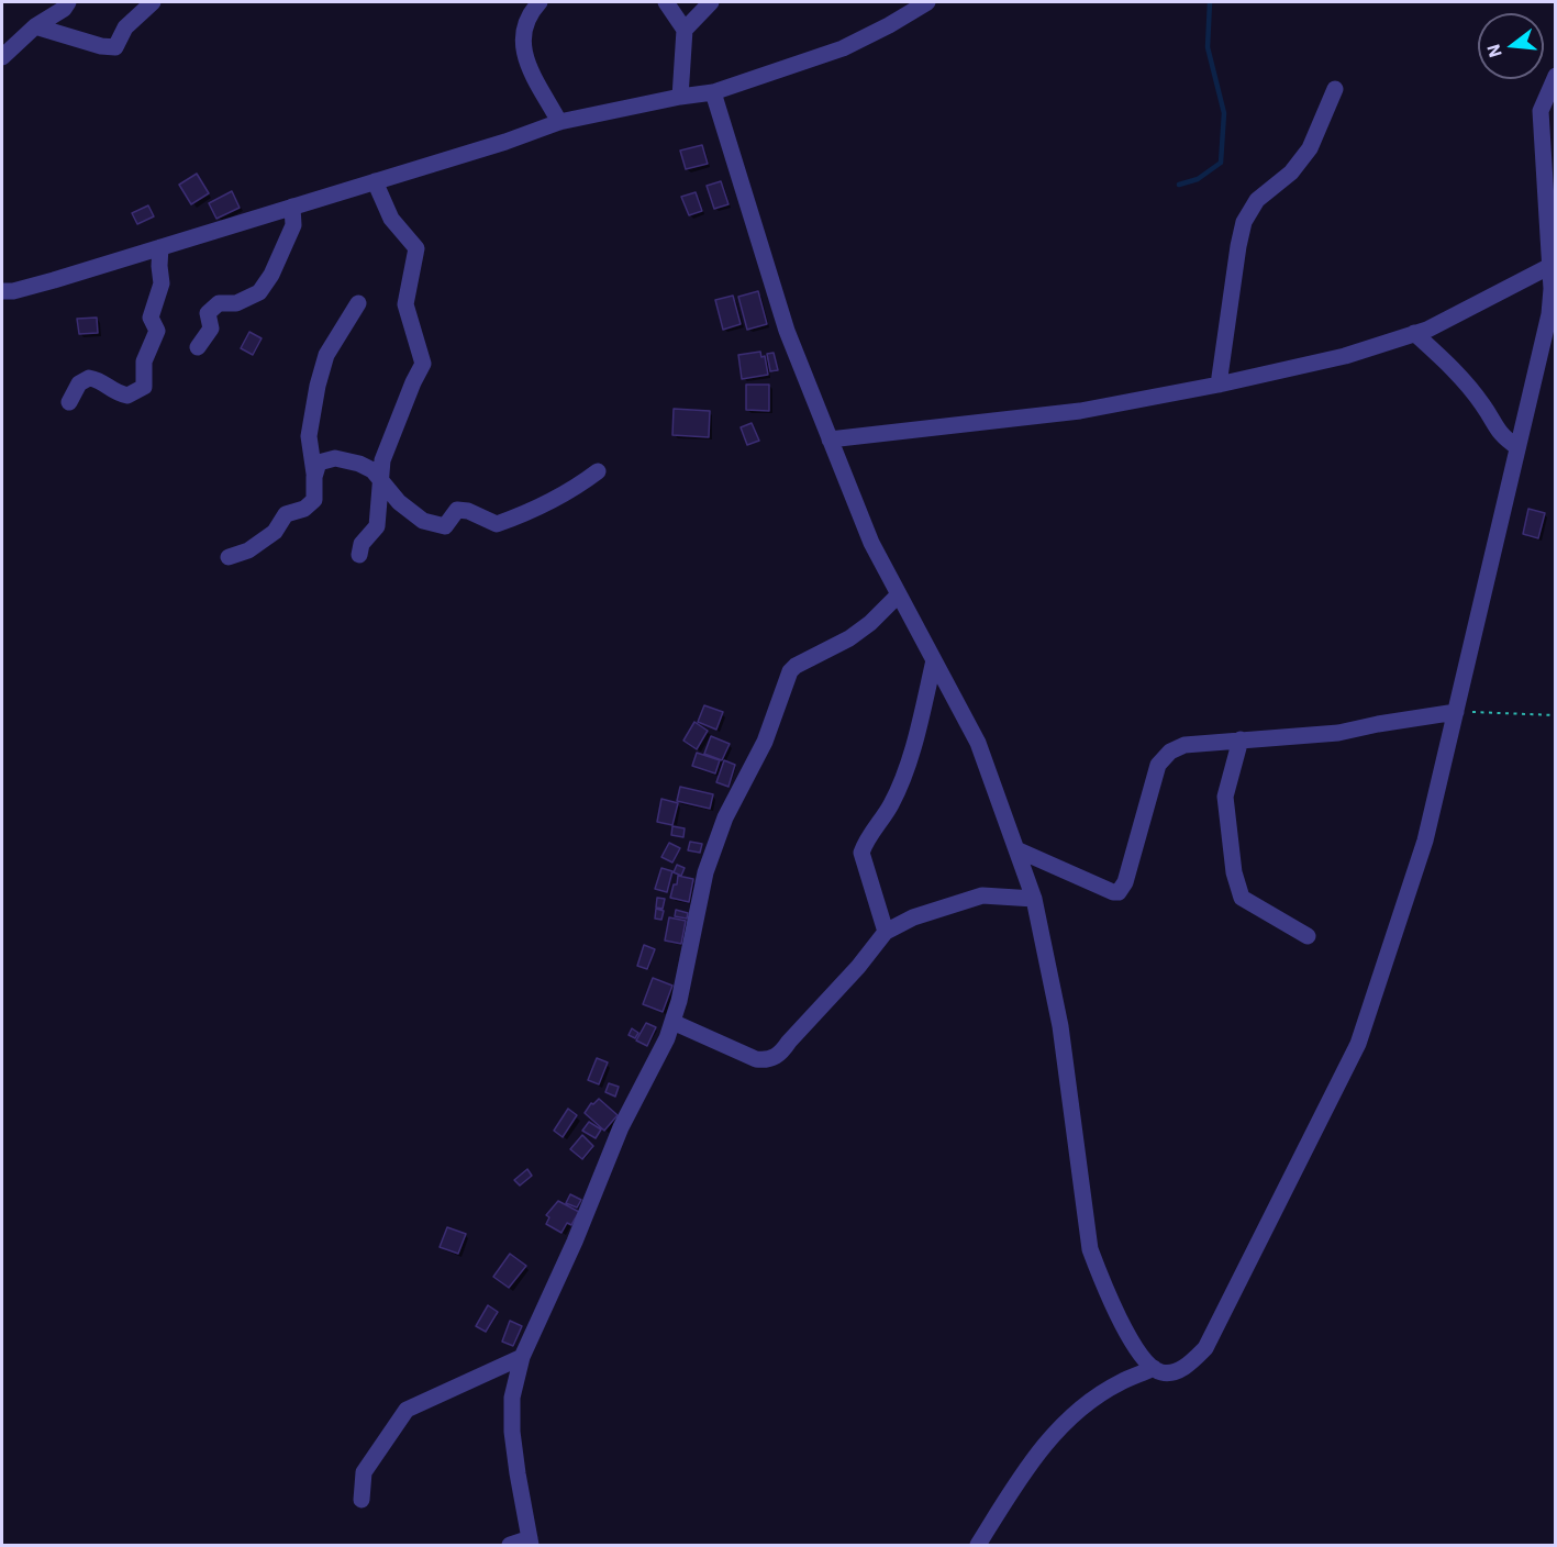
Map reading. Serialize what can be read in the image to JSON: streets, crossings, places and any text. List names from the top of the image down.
{
  "north": "left"
}
